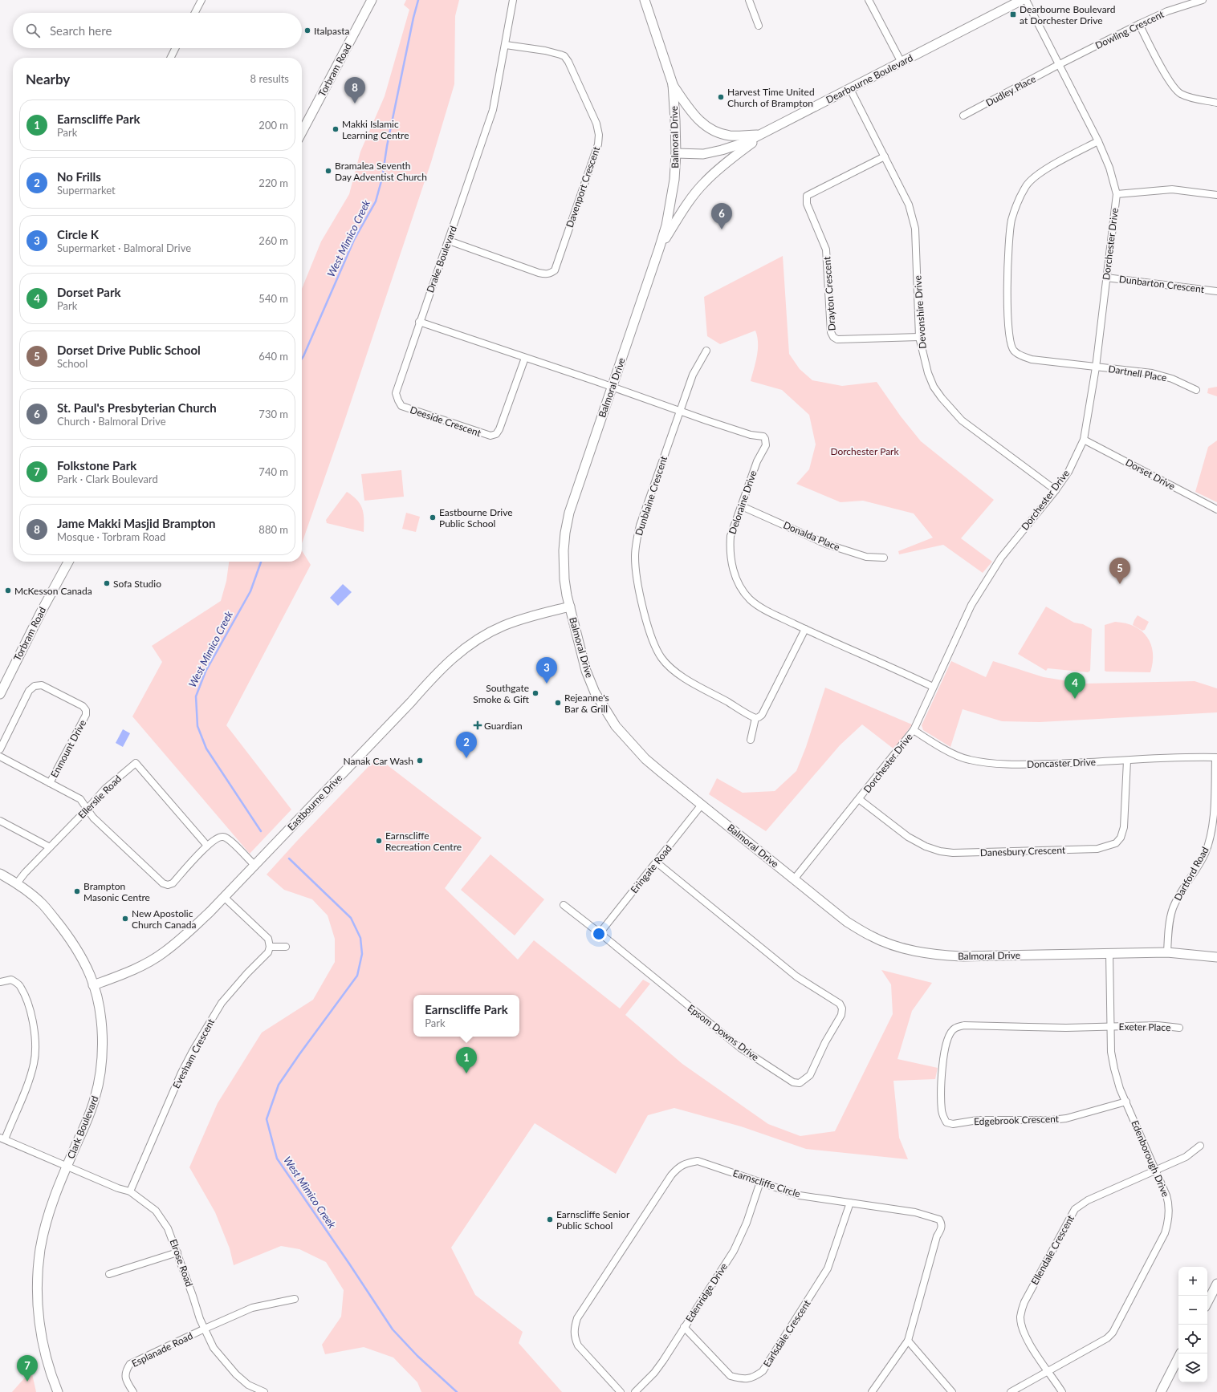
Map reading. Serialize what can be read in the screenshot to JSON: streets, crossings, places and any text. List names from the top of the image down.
{
  "streets": {
    "street": [
      "Dowling Crescent",
      "Torbram Road",
      "Dearbourne Boulevard",
      "Dudley Place",
      "Balmoral Drive",
      "Davenport Crescent",
      "Dorchester Drive",
      "Drake Boulevard",
      "Dunbarton Crescent",
      "Drayton Crescent",
      "Devonshire Drive",
      "Dartnell Place",
      "Deeside Crescent",
      "Dorset Drive",
      "Dunblaine Crescent",
      "Deloraine Drive",
      "Donalda Place",
      "Enmount Drive",
      "Doncaster Drive",
      "Ellerslie Road",
      "Eastbourne Drive",
      "Danesbury Crescent",
      "Eringate Road",
      "Dartford Road",
      "Exeter Place",
      "Epsom Downs Drive",
      "Evesham Crescent",
      "Edgebrook Crescent",
      "Clark Boulevard",
      "Edenborough Drive",
      "Earnscliffe Circle",
      "Ellendale Crescent",
      "Elrose Road",
      "Edenridge Drive",
      "Earlsdale Crescent",
      "Esplanade Road"
    ]
  },
  "crossings": [
    ["Dowling Crescent", "Dudley Place"],
    ["Dowling Crescent", "Dorchester Drive"],
    ["Dearbourne Boulevard", "Balmoral Drive"],
    ["Dearbourne Boulevard", "Devonshire Drive"],
    ["Dudley Place", "Dorchester Drive"],
    ["Balmoral Drive", "Dorchester Drive"],
    ["Balmoral Drive", "Deloraine Drive"],
    ["Balmoral Drive", "Eastbourne Drive"],
    ["Balmoral Drive", "Eringate Road"],
    ["Balmoral Drive", "Dartford Road"],
    ["Balmoral Drive", "Edenborough Drive"],
    ["Davenport Crescent", "Drake Boulevard"],
    ["Dorchester Drive", "Dunbarton Crescent"],
    ["Dorchester Drive", "Devonshire Drive"],
    ["Dorchester Drive", "Dartnell Place"],
    ["Dorchester Drive", "Dorset Drive"],
    ["Dorchester Drive", "Deloraine Drive"],
    ["Dorchester Drive", "Doncaster Drive"],
    ["Dorchester Drive", "Danesbury Crescent"],
    ["Drake Boulevard", "Deeside Crescent"],
    ["Drayton Crescent", "Devonshire Drive"],
    ["Dunblaine Crescent", "Deloraine Drive"],
    ["Deloraine Drive", "Donalda Place"],
    ["Doncaster Drive", "Danesbury Crescent"],
    ["Doncaster Drive", "Dartford Road"],
    ["Ellerslie Road", "Clark Boulevard"],
    ["Eastbourne Drive", "Clark Boulevard"],
    ["Eringate Road", "Epsom Downs Drive"],
    ["Exeter Place", "Edgebrook Crescent"],
    ["Exeter Place", "Edenborough Drive"],
    ["Evesham Crescent", "Elrose Road"],
    ["Edgebrook Crescent", "Edenborough Drive"],
    ["Clark Boulevard", "Elrose Road"],
    ["Edenborough Drive", "Ellendale Crescent"],
    ["Earnscliffe Circle", "Edenridge Drive"],
    ["Earnscliffe Circle", "Earlsdale Crescent"],
    ["Elrose Road", "Esplanade Road"],
    ["Edenridge Drive", "Earlsdale Crescent"]
  ],
  "water": ["West Mimico Creek"],
  "parks": ["Dorchester Park"],
  "places": {
    "transit": ["Dearbourne Boulevard at Dorchester Drive"],
    "other": [
      "Italpasta",
      "Harvest Time United Church of Brampton",
      "Makki Islamic Learning Centre",
      "Bramalea Seventh Day Adventist Church",
      "Eastbourne Drive Public School",
      "Sofa Studio",
      "McKesson Canada",
      "Southgate Smoke & Gift",
      "Rejeanne's Bar & Grill",
      "Nanak Car Wash",
      "Earnscliffe Recreation Centre",
      "Brampton Masonic Centre",
      "New Apostolic Church Canada",
      "Earnscliffe Senior Public School"
    ],
    "health": ["Guardian"]
  },
  "page": {
    "search": "Search here",
    "heading": ["Nearby", "8 results"],
    "pins": [
      "8",
      "6",
      "5",
      "3",
      "4",
      "2",
      "1",
      "7"
    ],
    "list": [
      {
        "mark": "1",
        "name": "Earnscliffe Park",
        "note": "Park",
        "value": "200 m"
      },
      {
        "mark": "2",
        "name": "No Frills",
        "note": "Supermarket",
        "value": "220 m"
      },
      {
        "mark": "3",
        "name": "Circle K",
        "note": "Supermarket · Balmoral Drive",
        "value": "260 m"
      },
      {
        "mark": "4",
        "name": "Dorset Park",
        "note": "Park",
        "value": "540 m"
      },
      {
        "mark": "5",
        "name": "Dorset Drive Public School",
        "note": "School",
        "value": "640 m"
      },
      {
        "mark": "6",
        "name": "St. Paul's Presbyterian Church",
        "note": "Church · Balmoral Drive",
        "value": "730 m"
      },
      {
        "mark": "7",
        "name": "Folkstone Park",
        "note": "Park · Clark Boulevard",
        "value": "740 m"
      },
      {
        "mark": "8",
        "name": "Jame Makki Masjid Brampton",
        "note": "Mosque · Torbram Road",
        "value": "880 m"
      }
    ],
    "popup": ["Earnscliffe Park", "Park"],
    "map_buttons": ["+", "−"]
  }
}
